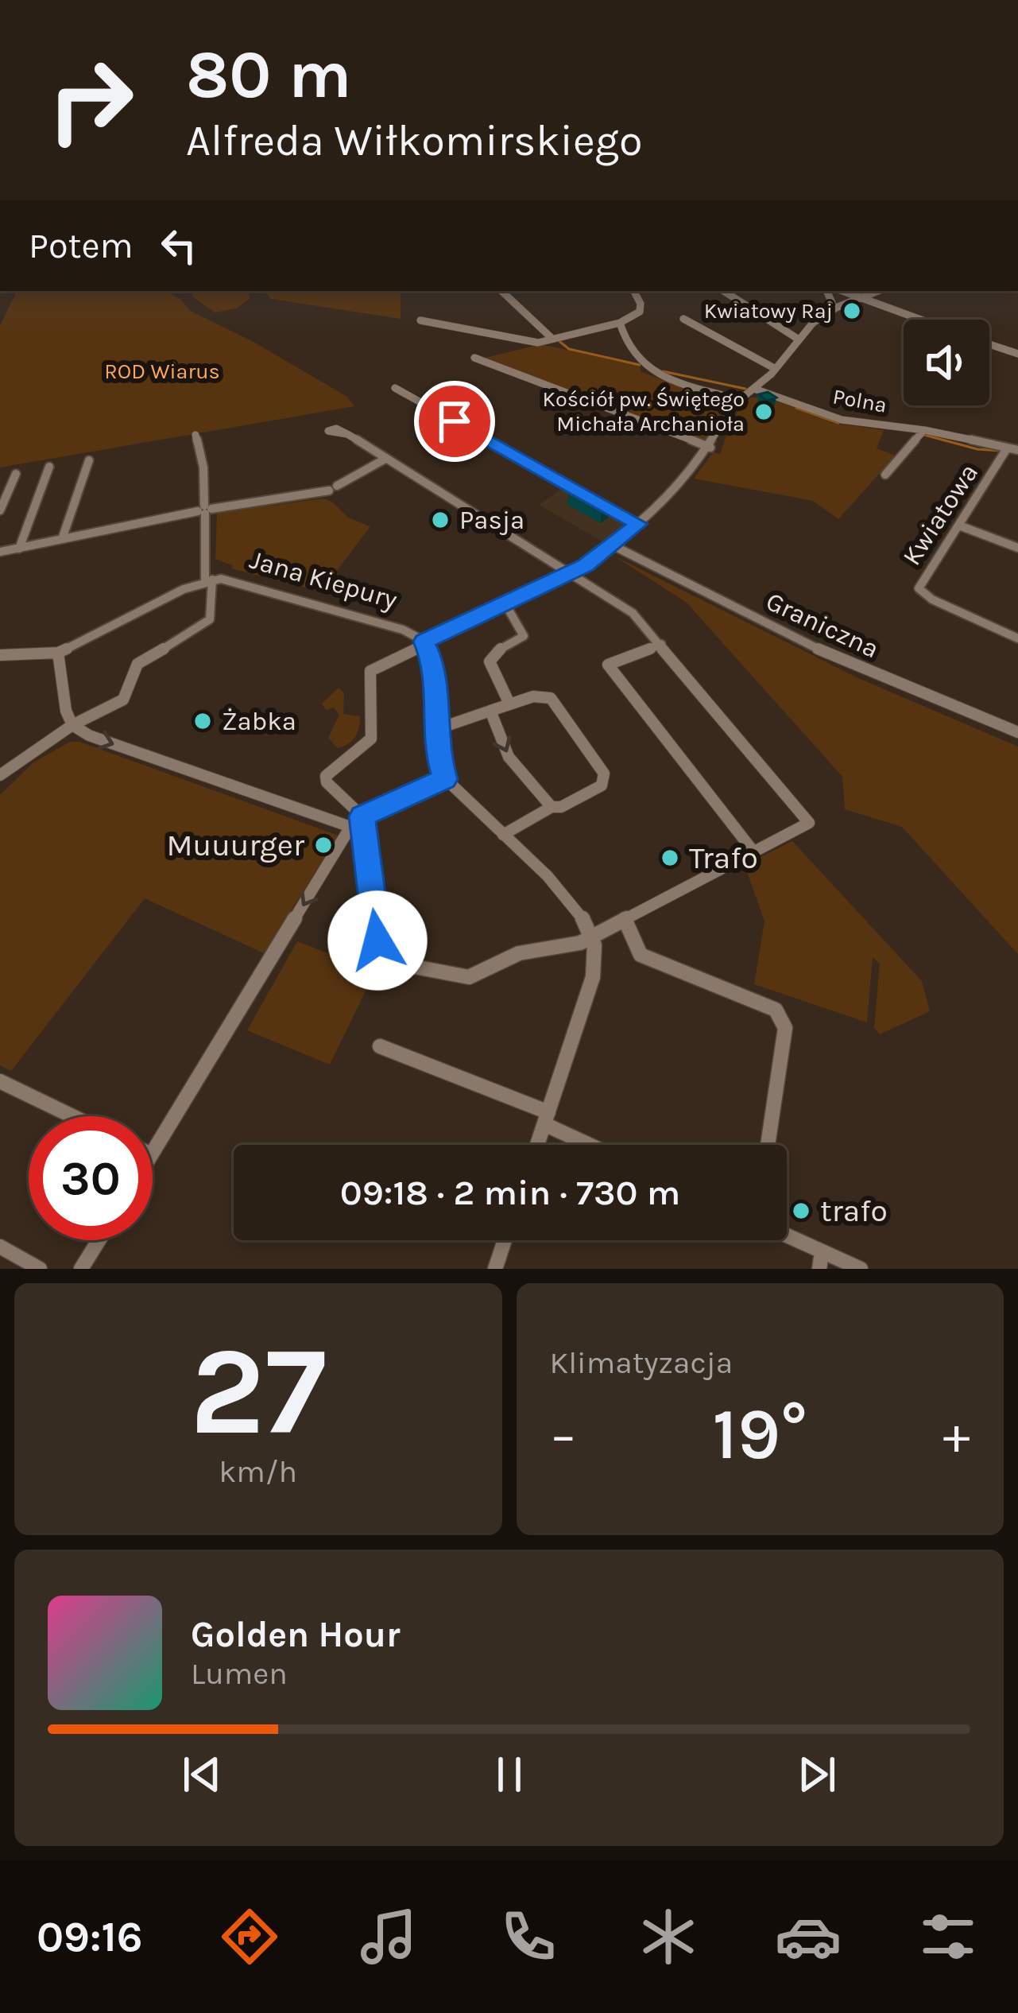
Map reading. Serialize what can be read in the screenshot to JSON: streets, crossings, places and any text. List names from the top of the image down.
{
  "streets": {
    "street": [
      "Polna",
      "Kwiatowa",
      "Jana Kiepury",
      "Graniczna"
    ]
  },
  "crossings": [
    ["Polna", "Kwiatowa"]
  ],
  "parks": ["ROD Wiarus"],
  "places": [
    "Kwiatowy Raj",
    "Kościół pw. Świętego Michała Archanioła",
    "Pasja",
    "Żabka",
    "Muuurger",
    "Trafo",
    "trafo"
  ],
  "page": {
    "turn": ["80 m", "Alfreda Wiłkomirskiego"],
    "then": "Potem",
    "limit": "30",
    "trip": "09:18 · 2 min · 730 m",
    "tile": [
      ["27", "km/h"],
      "Klimatyzacja"
    ],
    "heat": ["−", "19°", "+"],
    "song": ["Golden Hour", "Lumen"],
    "tabs": "09:16"
  }
}
